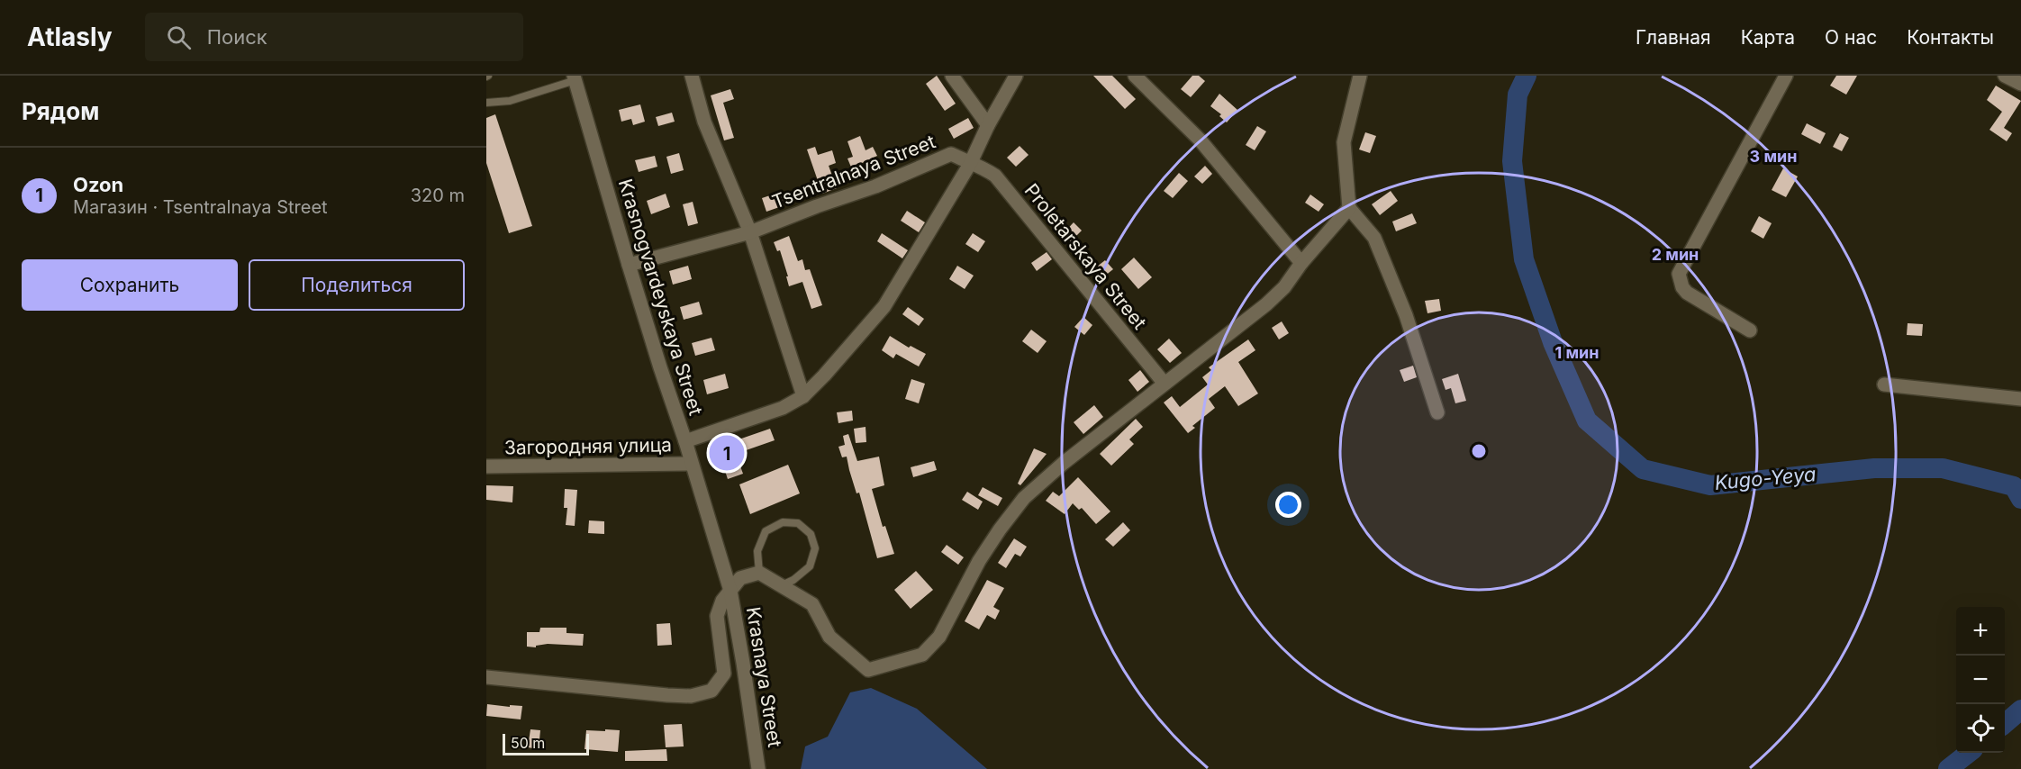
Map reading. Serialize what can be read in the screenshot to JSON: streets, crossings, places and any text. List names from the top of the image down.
{
  "streets": {
    "street": [
      "Tsentralnaya Street",
      "Proletarskaya Street",
      "Krasnogvardeyskaya Street",
      "Загородняя улица",
      "Krasnaya Street"
    ]
  },
  "crossings": [
    ["Tsentralnaya Street", "Proletarskaya Street"],
    ["Tsentralnaya Street", "Krasnogvardeyskaya Street"],
    ["Krasnogvardeyskaya Street", "Загородняя улица"],
    ["Krasnogvardeyskaya Street", "Krasnaya Street"]
  ],
  "water": ["Kugo-Yeya"],
  "scale_bar": "50 m",
  "page": {
    "header": "Atlasly",
    "search": "Поиск",
    "nav": [
      "Главная",
      "Карта",
      "О нас",
      "Контакты"
    ],
    "heading": "Рядом",
    "list": [
      {
        "mark": "1",
        "name": "Ozon",
        "note": "Магазин · Tsentralnaya Street",
        "value": "320 m"
      }
    ],
    "buttons": ["Сохранить", "Поделиться"],
    "pins": "1",
    "map_buttons": ["+", "−"],
    "scale": "50 m"
  },
  "rings": ["3 мин", "2 мин", "1 мин"]
}
